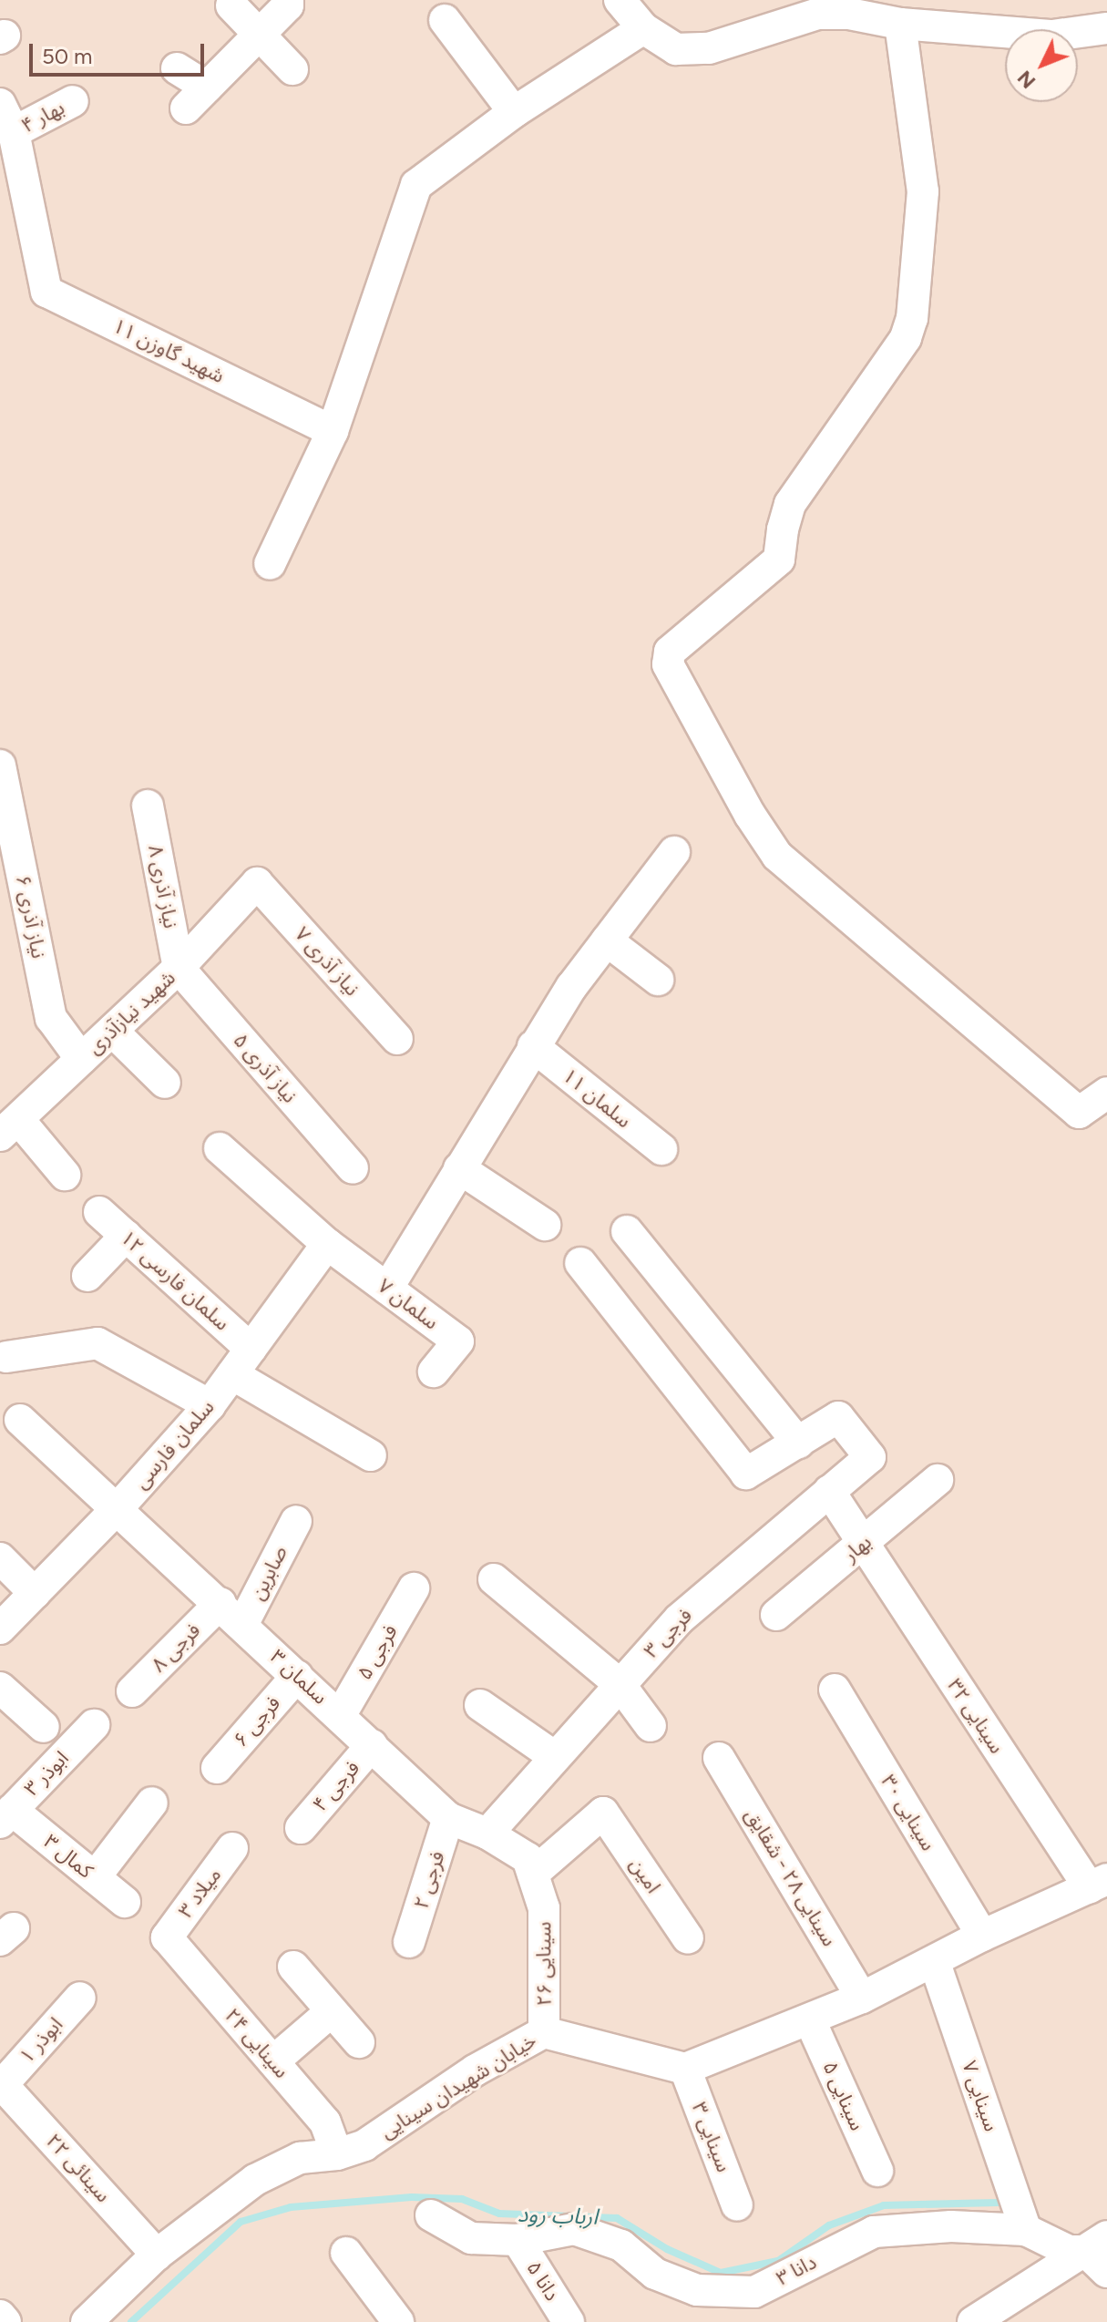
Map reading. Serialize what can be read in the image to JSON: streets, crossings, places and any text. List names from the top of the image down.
{
  "streets": {
    "street": [
      "بهار ۴",
      "شهید گاوزن ۱۱",
      "نیاز آذری ۸",
      "نیاز آذری ۶",
      "نیاز آذری ۷",
      "شهید نیازآذری",
      "نیاز آذری ۵",
      "سلمان ۱۱",
      "سلمان فارسی ۱۲",
      "سلمان ۷",
      "سلمان فارسی",
      "بهار",
      "صابرین",
      "فرجی ۳",
      "فرجی ۸",
      "فرجی ۵",
      "سلمان ۳",
      "سینایی ۳۲",
      "فرجی ۶",
      "ابوذر ۳",
      "فرجی ۴",
      "سینایی ۳۰",
      "کمال ۳",
      "امین",
      "سینایی ۲۸ - شقایق",
      "فرجی ۲",
      "میلاد ۳",
      "سینایی ۲۶",
      "ابوذر ۱",
      "سینایی ۲۴",
      "خیابان شهیدان سینایی",
      "سینایی ۵",
      "سینایی ۷",
      "سینایی ۳",
      "سینائی ۲۲",
      "دانا ۳",
      "دانا ۵"
    ]
  },
  "crossings": [
    ["بهار ۴", "شهید گاوزن ۱۱"],
    ["نیاز آذری ۸", "شهید نیازآذری"],
    ["نیاز آذری ۸", "نیاز آذری ۵"],
    ["نیاز آذری ۶", "شهید نیازآذری"],
    ["نیاز آذری ۷", "شهید نیازآذری"],
    ["شهید نیازآذری", "نیاز آذری ۵"],
    ["سلمان فارسی ۱۲", "سلمان فارسی"],
    ["سلمان ۷", "سلمان فارسی"],
    ["سلمان فارسی", "سلمان ۳"],
    ["بهار", "سینایی ۳۲"],
    ["صابرین", "سلمان ۳"],
    ["فرجی ۳", "سلمان ۳"],
    ["فرجی ۳", "سینایی ۳۲"],
    ["فرجی ۳", "سینایی ۲۶"],
    ["فرجی ۸", "سلمان ۳"],
    ["فرجی ۵", "سلمان ۳"],
    ["سلمان ۳", "فرجی ۶"],
    ["سلمان ۳", "فرجی ۴"],
    ["سلمان ۳", "فرجی ۲"],
    ["سلمان ۳", "سینایی ۲۶"],
    ["ابوذر ۳", "کمال ۳"],
    ["امین", "سینایی ۲۶"],
    ["میلاد ۳", "سینایی ۲۴"],
    ["سینایی ۲۶", "خیابان شهیدان سینایی"],
    ["ابوذر ۱", "سینائی ۲۲"],
    ["سینایی ۲۴", "خیابان شهیدان سینایی"],
    ["خیابان شهیدان سینایی", "سینایی ۳"],
    ["خیابان شهیدان سینایی", "سینائی ۲۲"],
    ["سینایی ۷", "دانا ۳"],
    ["دانا ۳", "دانا ۵"]
  ],
  "water": ["ارباب رود"],
  "scale_bar": "50 m",
  "north": "bottom left"
}
